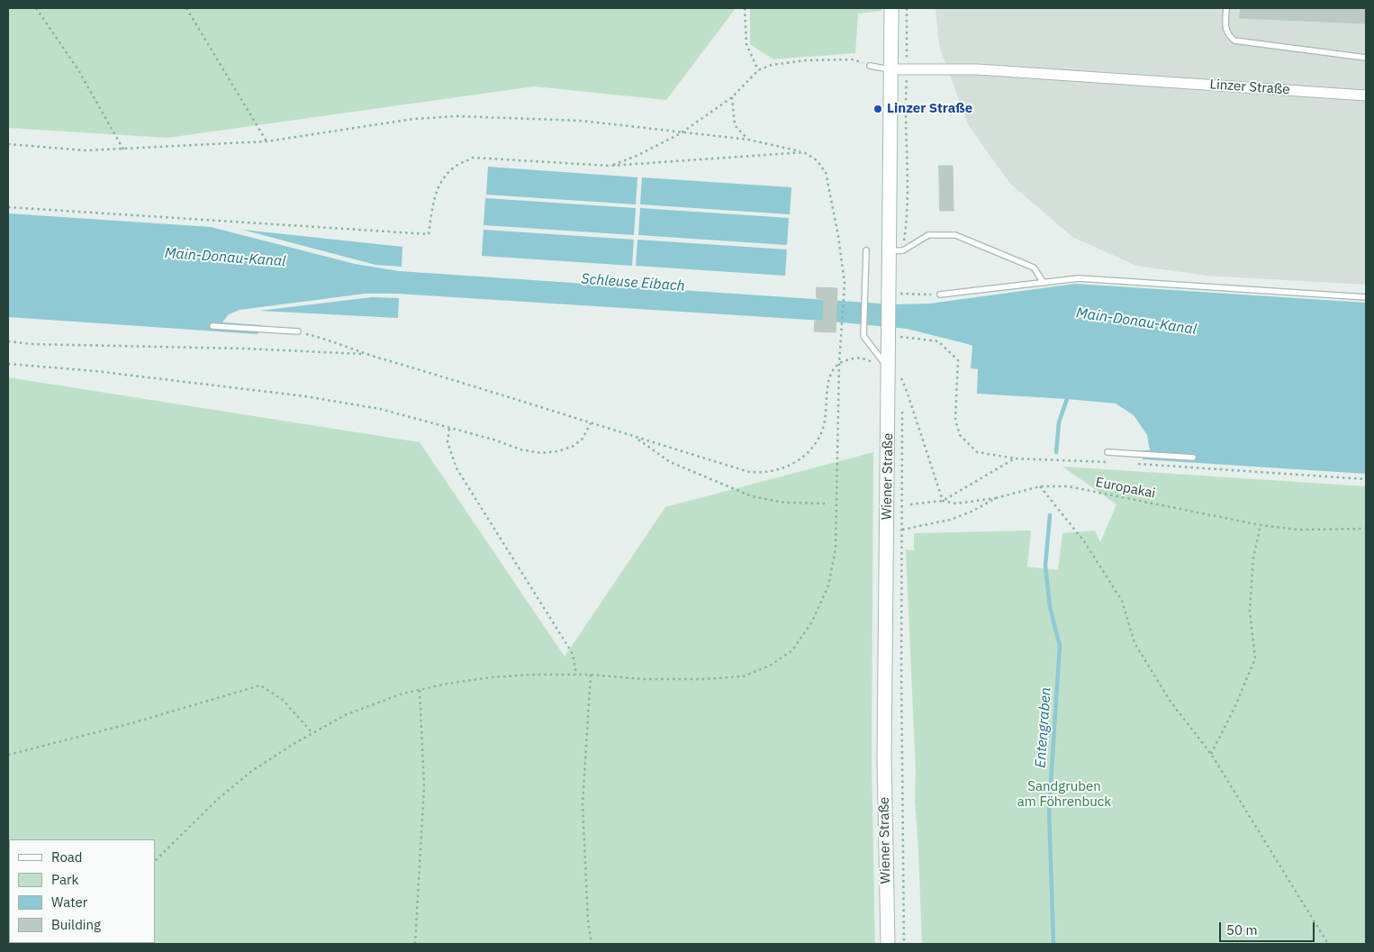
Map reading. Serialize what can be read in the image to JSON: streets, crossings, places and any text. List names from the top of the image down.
{
  "streets": {
    "main road": ["Wiener Straße"],
    "street": ["Linzer Straße"],
    "path": ["Europakai"]
  },
  "crossings": [
    ["Linzer Straße", "Wiener Straße"],
    ["Wiener Straße", "Europakai"]
  ],
  "water": ["Main-Donau-Kanal", "Schleuse Eibach", "Entengraben"],
  "parks": ["Sandgruben am Föhrenbuck"],
  "places": ["Linzer Straße"],
  "legend": [
    "Road",
    "Park",
    "Water",
    "Building"
  ],
  "scale_bar": "50 m"
}
